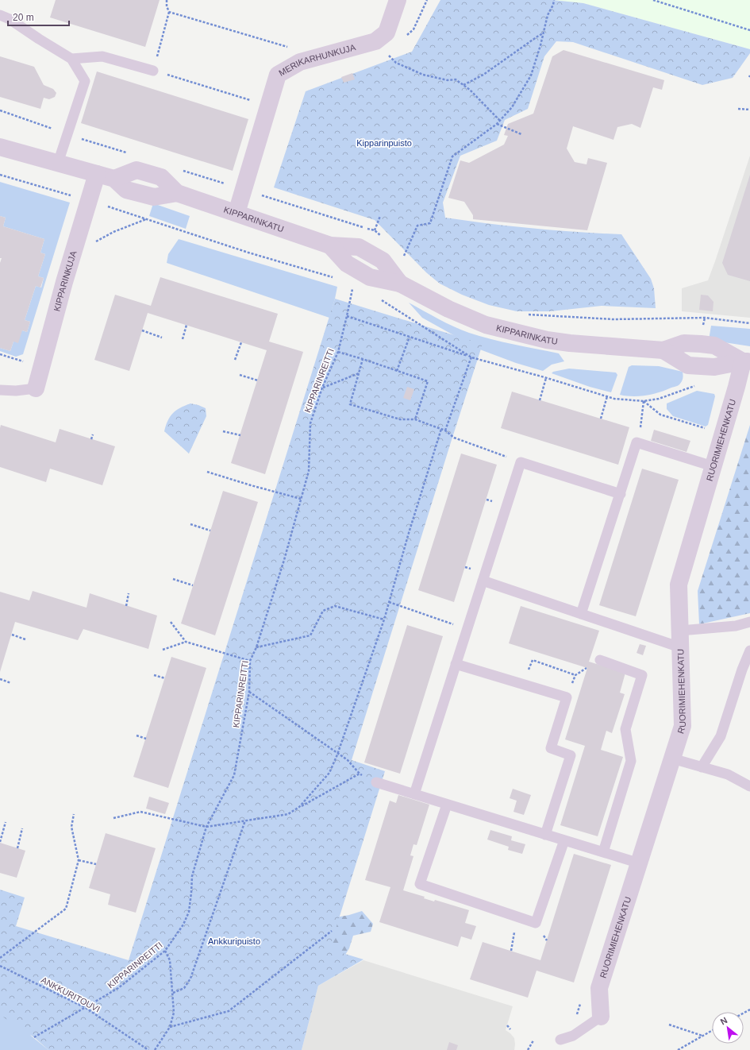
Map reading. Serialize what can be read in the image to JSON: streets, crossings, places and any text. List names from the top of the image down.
{
  "streets": {
    "street": [
      "MERIKARHUNKUJA",
      "KIPPARINKATU",
      "KIPPARINKUJA",
      "RUORIMIEHENKATU"
    ],
    "path": ["KIPPARINREITTI", "ANKKURITOUVI"]
  },
  "crossings": [
    ["MERIKARHUNKUJA", "KIPPARINKATU"],
    ["KIPPARINKATU", "KIPPARINKUJA"],
    ["KIPPARINKATU", "RUORIMIEHENKATU"],
    ["KIPPARINREITTI", "ANKKURITOUVI"]
  ],
  "parks": ["Kipparinpuisto", "Ankkuripuisto"],
  "scale_bar": "20 m",
  "north": "top left"
}
